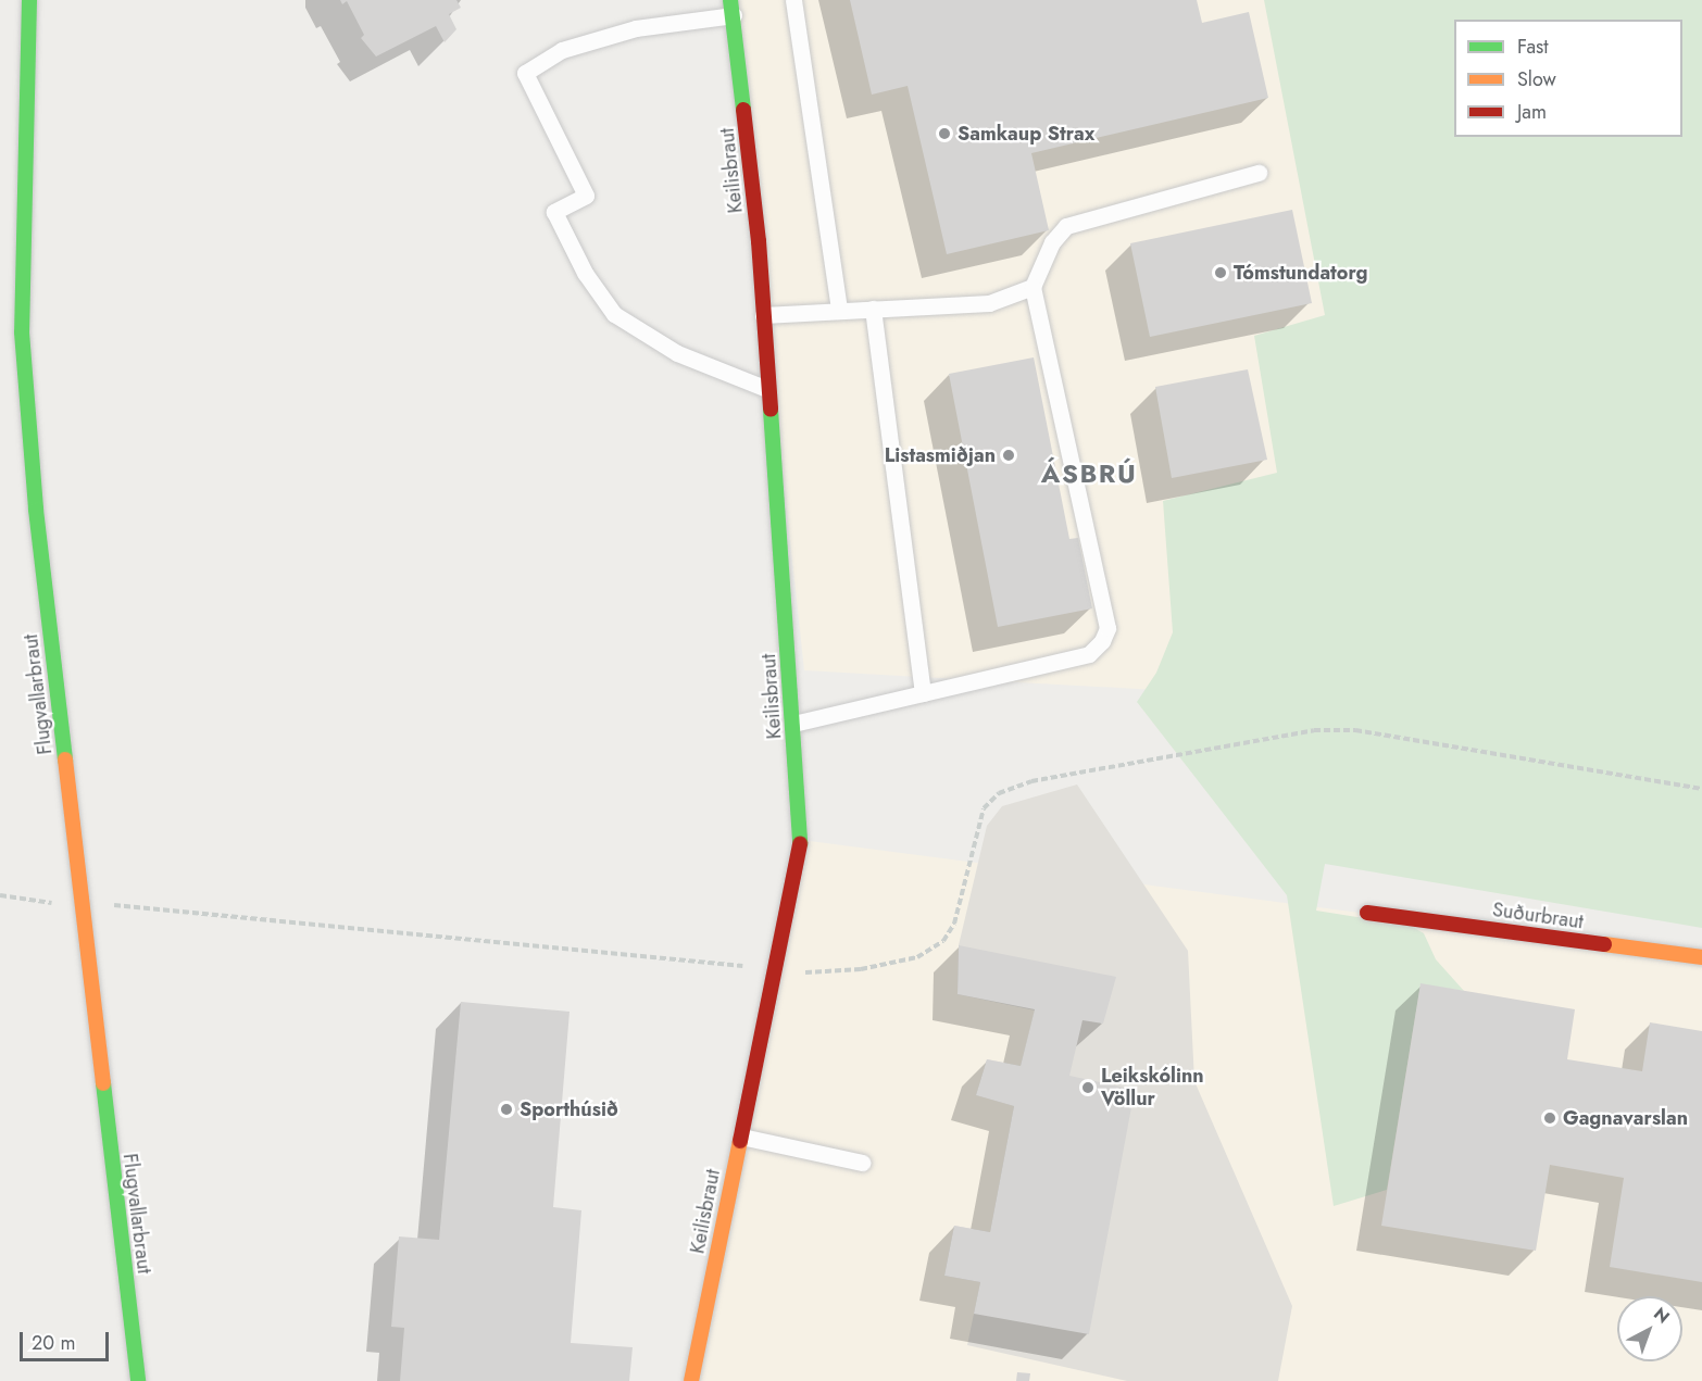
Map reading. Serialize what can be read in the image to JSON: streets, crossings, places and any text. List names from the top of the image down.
{
  "streets": {
    "street": ["Keilisbraut", "Flugvallarbraut", "Suðurbraut"]
  },
  "districts": ["ÁSBRÚ"],
  "places": [
    "Samkaup Strax",
    "Tómstundatorg",
    "Listasmiðjan",
    "Leikskólinn Völlur",
    "Sporthúsið",
    "Gagnavarslan"
  ],
  "legend": ["Fast", "Slow", "Jam"],
  "scale_bar": "20 m",
  "north": "top right"
}
